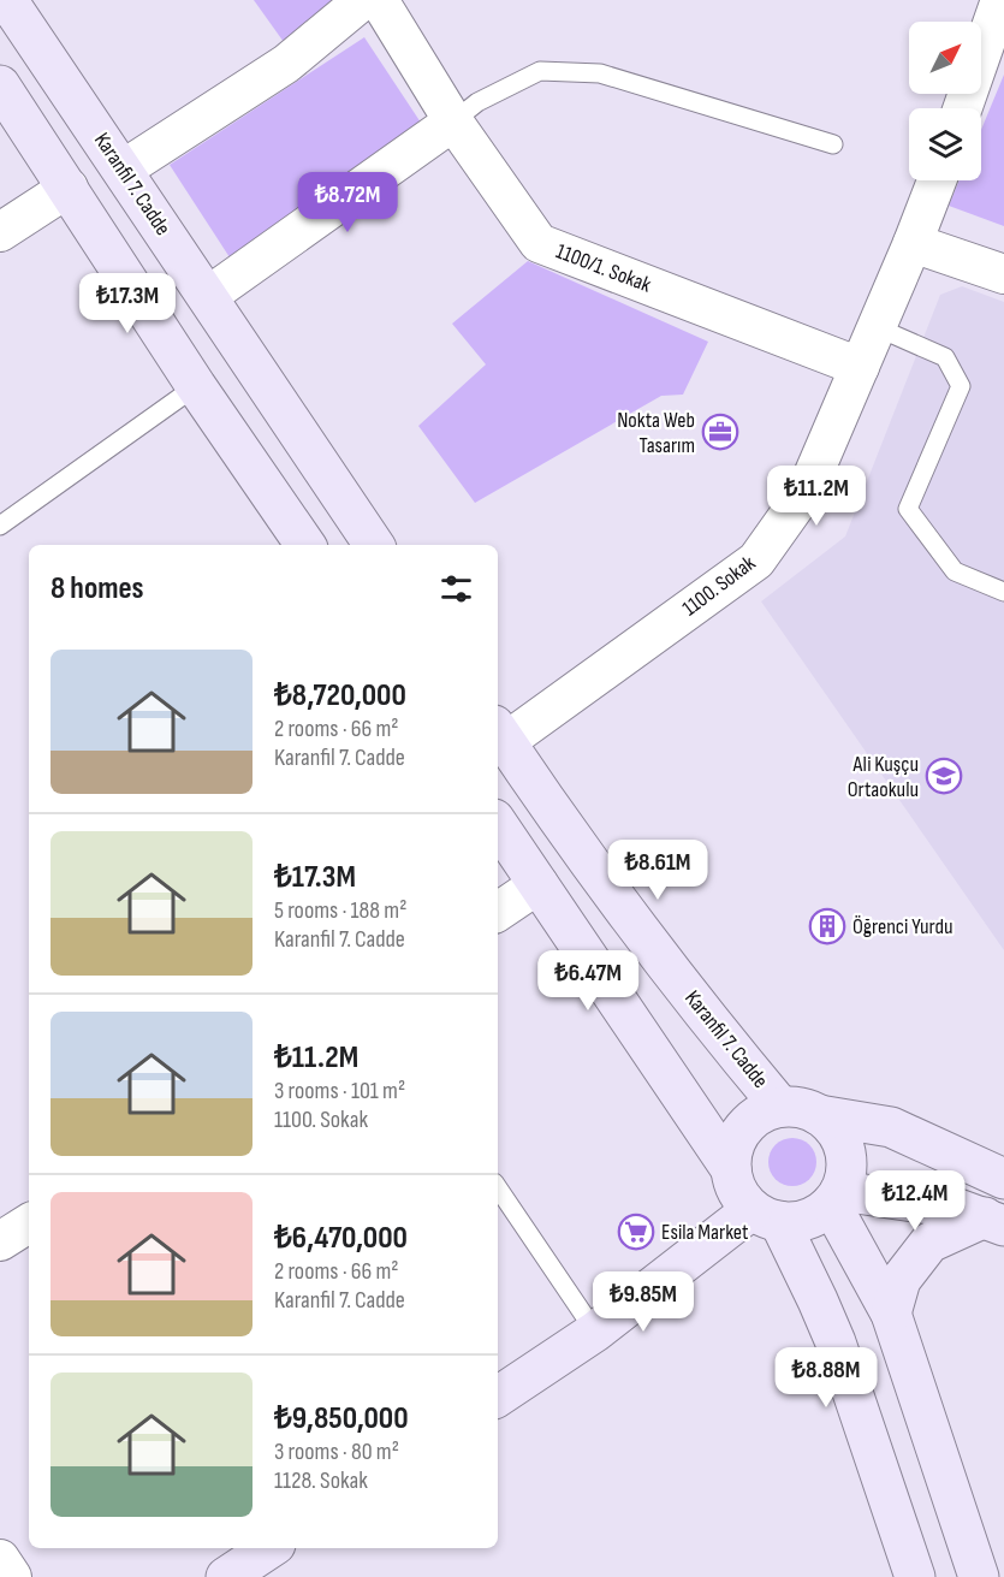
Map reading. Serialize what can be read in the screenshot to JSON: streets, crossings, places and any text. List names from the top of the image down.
{
  "streets": {
    "street": ["Karanfil 7. Cadde", "1100/1. Sokak", "1100. Sokak"]
  },
  "crossings": [
    ["Karanfil 7. Cadde", "1100. Sokak"],
    ["1100/1. Sokak", "1100. Sokak"]
  ],
  "places": {
    "office": ["Nokta Web Tasarım"],
    "school or university": ["Ali Kuşçu Ortaokulu"],
    "building": ["Öğrenci Yurdu"],
    "supermarket": ["Esila Market"]
  },
  "north": "top right",
  "page": {
    "price": [
      "₺8.72M",
      "₺17.3M",
      "₺11.2M",
      "₺8.61M",
      "₺6.47M",
      "₺12.4M",
      "₺9.85M",
      "₺8.88M"
    ],
    "heading": "8 homes",
    "list": [
      {
        "name": "₺8,720,000",
        "note": "2 rooms · 66 m² · Karanfil 7. Cadde"
      },
      {
        "name": "₺17.3M",
        "note": "5 rooms · 188 m² · Karanfil 7. Cadde"
      },
      {
        "name": "₺11.2M",
        "note": "3 rooms · 101 m² · 1100. Sokak"
      },
      {
        "name": "₺6,470,000",
        "note": "2 rooms · 66 m² · Karanfil 7. Cadde"
      },
      {
        "name": "₺9,850,000",
        "note": "3 rooms · 80 m² · 1128. Sokak"
      }
    ]
  }
}
